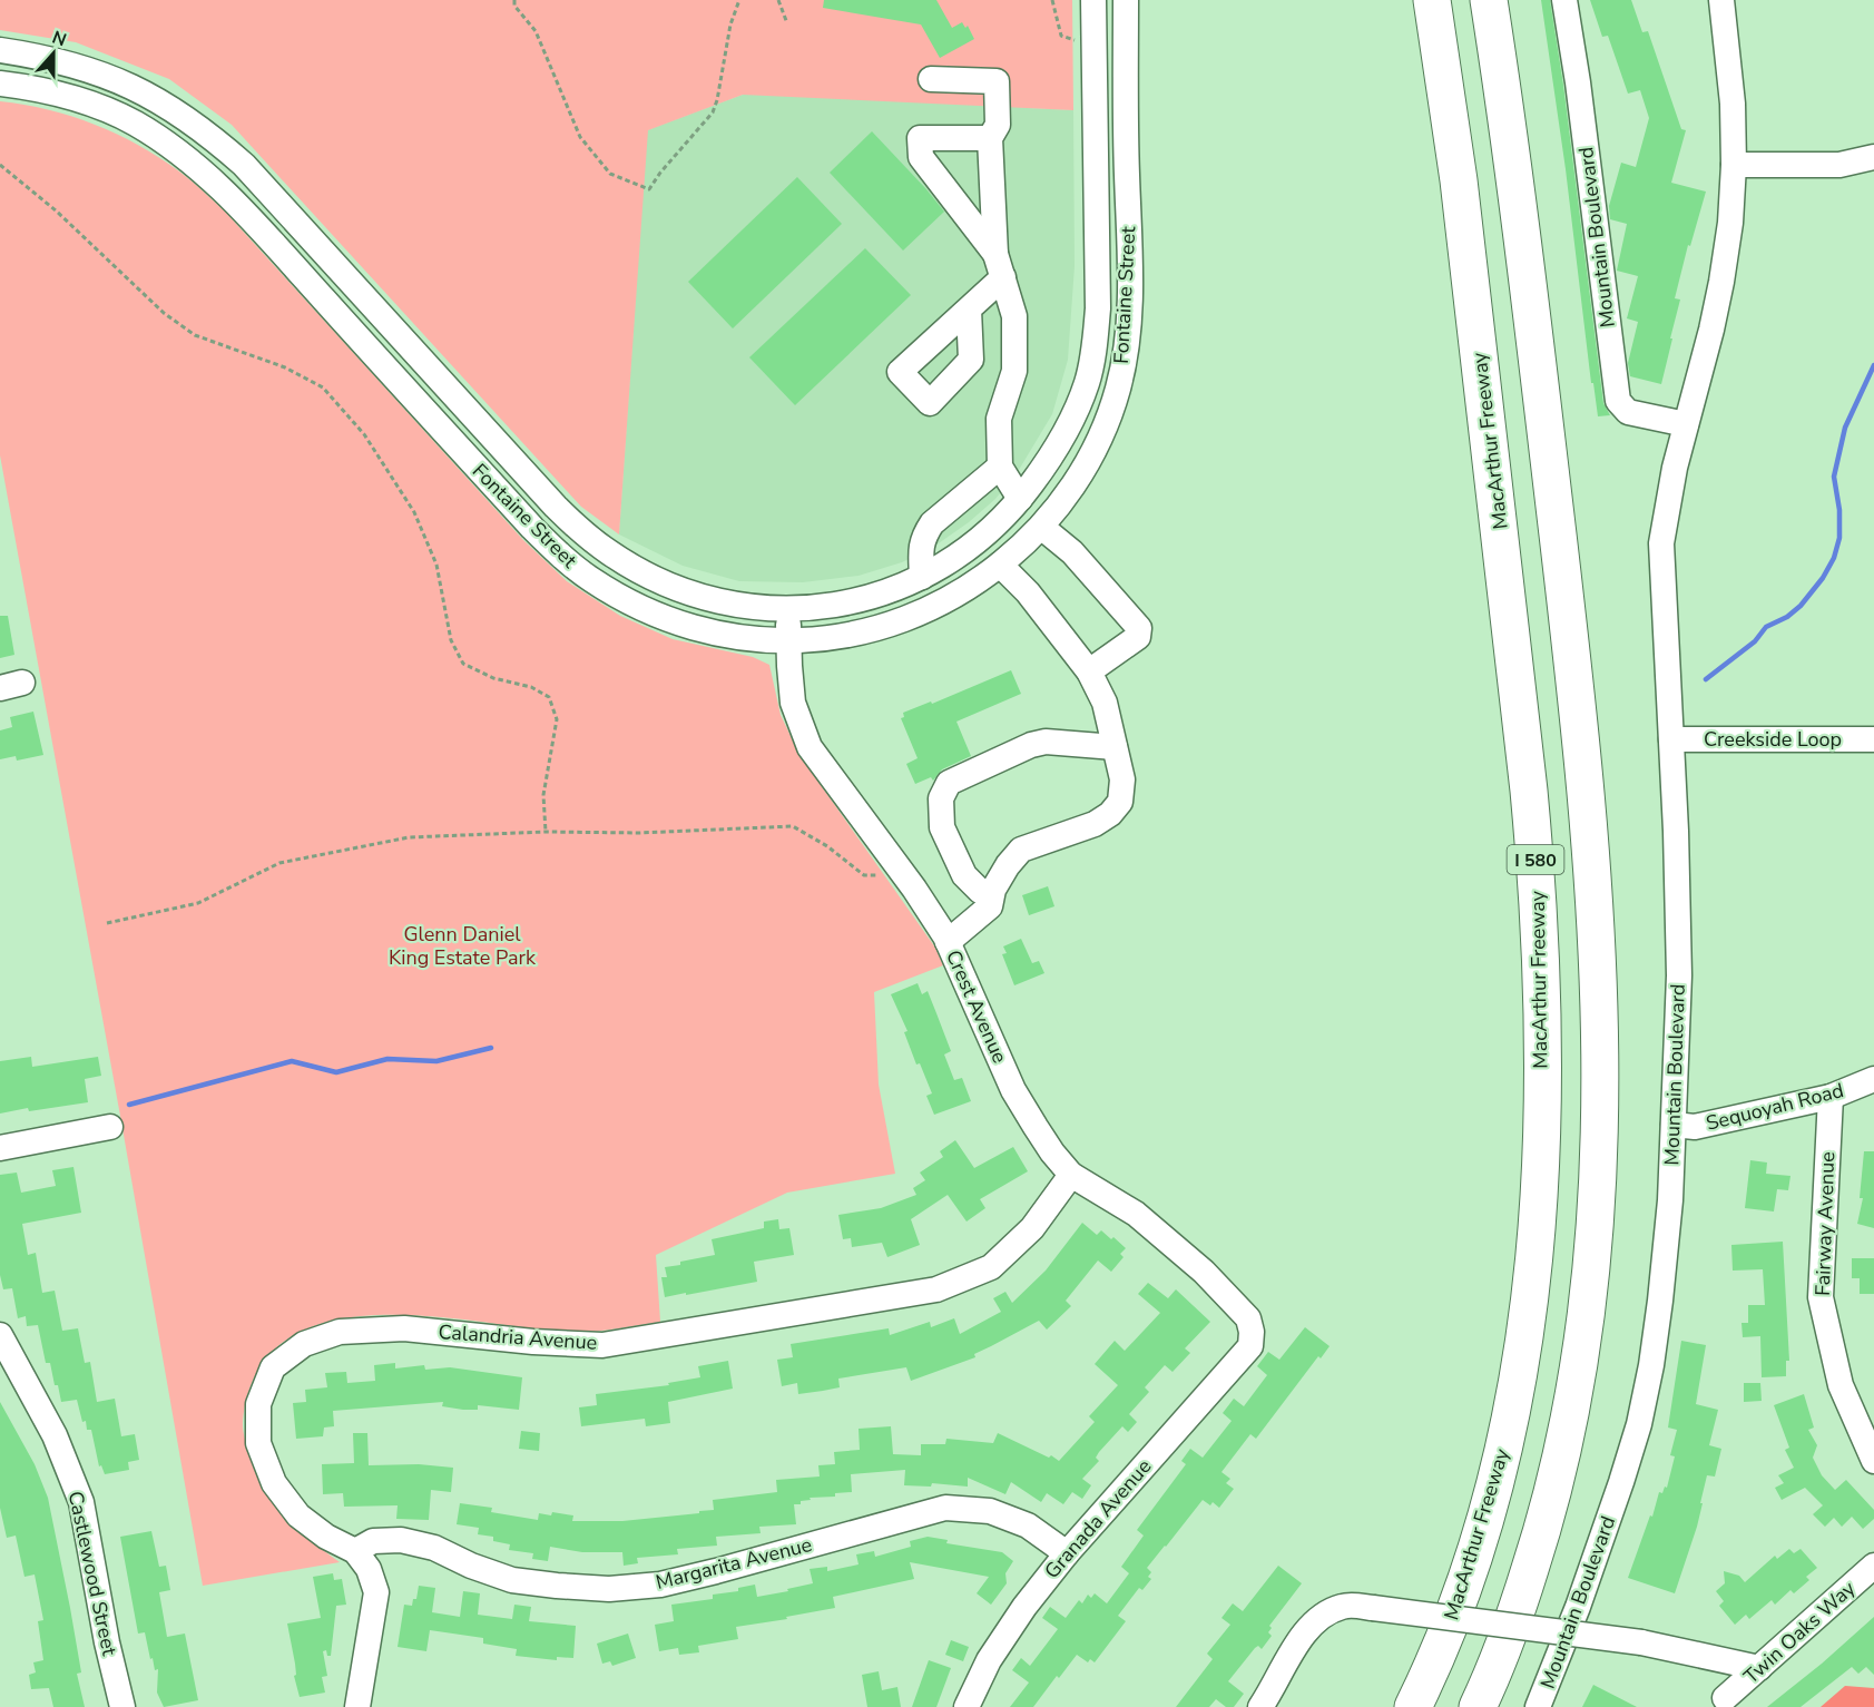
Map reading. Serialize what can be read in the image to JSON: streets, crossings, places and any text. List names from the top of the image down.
{
  "streets": {
    "highway": ["MacArthur Freeway", "I 580"],
    "street": [
      "Mountain Boulevard",
      "Fontaine Street",
      "Creekside Loop",
      "Crest Avenue",
      "Sequoyah Road",
      "Fairway Avenue",
      "Calandria Avenue",
      "Granada Avenue",
      "Margarita Avenue",
      "Castlewood Street",
      "Twin Oaks Way"
    ]
  },
  "crossings": [
    ["Mountain Boulevard", "Creekside Loop"],
    ["Mountain Boulevard", "Sequoyah Road"],
    ["Fontaine Street", "Crest Avenue"],
    ["Crest Avenue", "Calandria Avenue"],
    ["Crest Avenue", "Granada Avenue"],
    ["Sequoyah Road", "Fairway Avenue"],
    ["Calandria Avenue", "Margarita Avenue"],
    ["Granada Avenue", "Margarita Avenue"]
  ],
  "parks": ["Glenn Daniel King Estate Park"],
  "north": "top"
}
